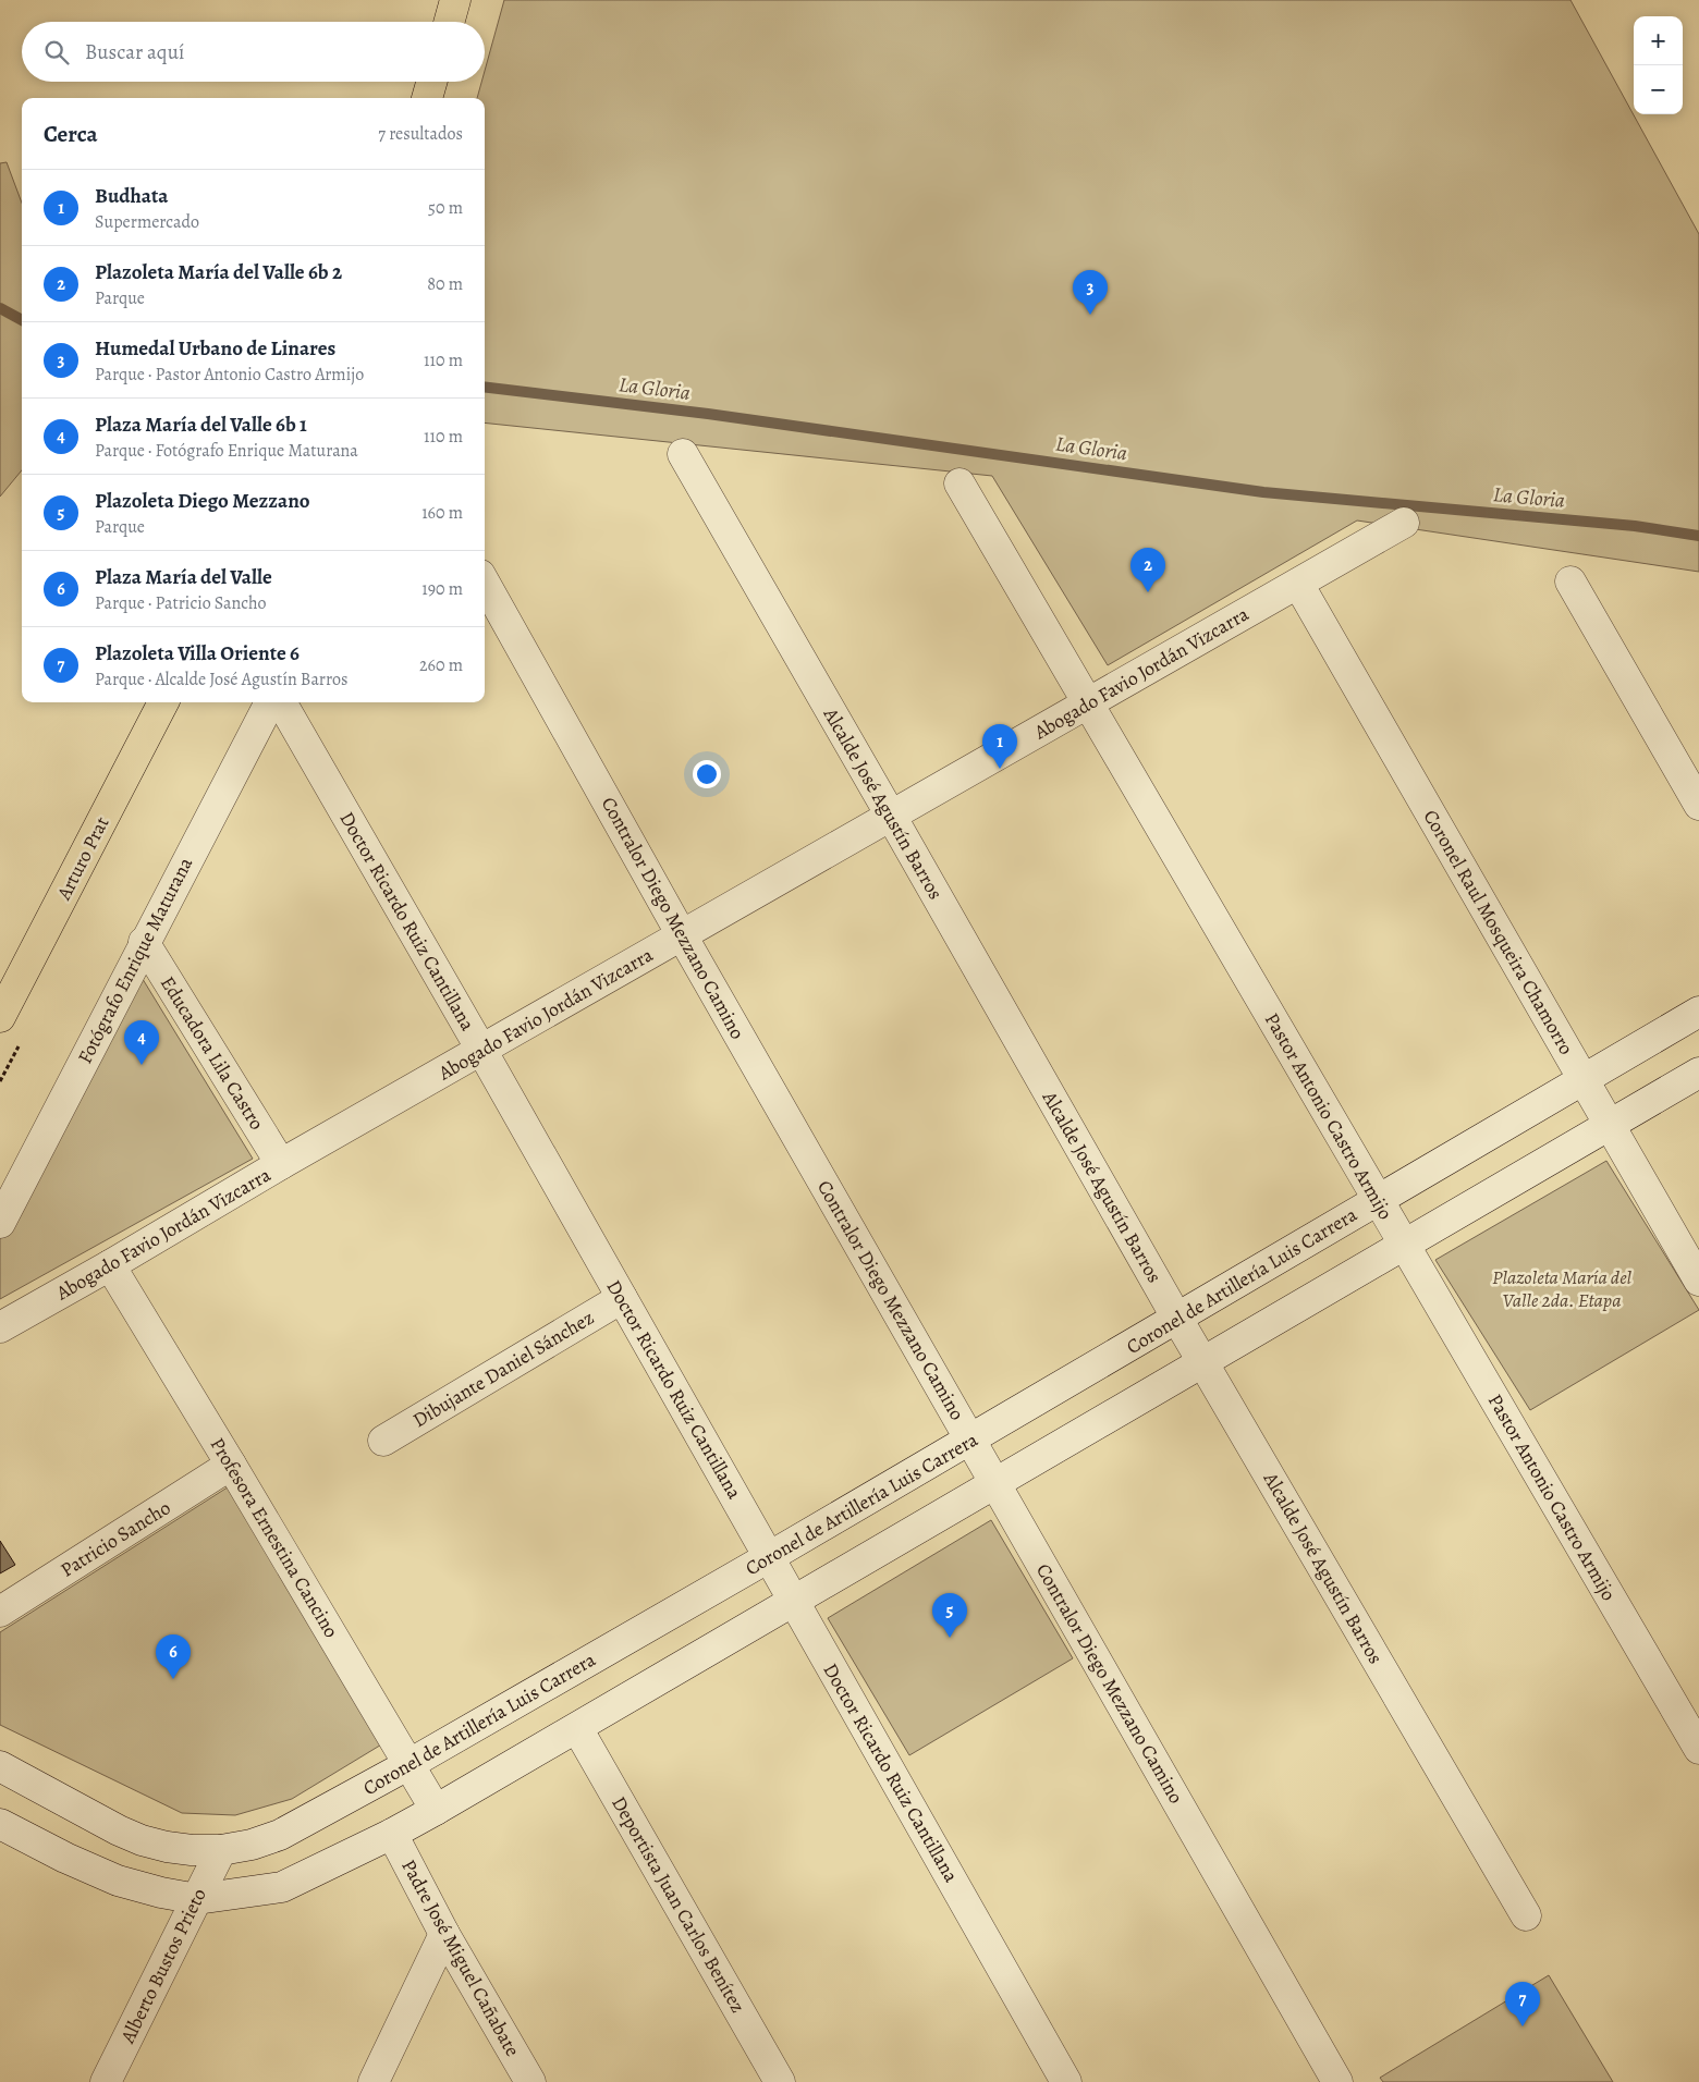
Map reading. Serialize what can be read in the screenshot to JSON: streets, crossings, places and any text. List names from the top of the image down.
{
  "streets": {
    "main road": ["Arturo Prat"],
    "street": [
      "Abogado Favio Jordán Vizcarra",
      "Alcalde José Agustín Barros",
      "Contralor Diego Mezzano Camino",
      "Doctor Ricardo Ruiz Cantillana",
      "Coronel Raul Mosqueira Chamorro",
      "Fotógrafo Enrique Maturana",
      "Educadora Lila Castro",
      "Pastor Antonio Castro Armijo",
      "Coronel de Artillería Luis Carrera",
      "Dibujante Daniel Sánchez",
      "Profesora Ernestina Cancino",
      "Patricio Sancho",
      "Deportista Juan Carlos Benítez",
      "Padre José Miguel Cañabate",
      "Alberto Bustos Prieto"
    ]
  },
  "crossings": [
    ["Abogado Favio Jordán Vizcarra", "Alcalde José Agustín Barros"],
    ["Abogado Favio Jordán Vizcarra", "Contralor Diego Mezzano Camino"],
    ["Abogado Favio Jordán Vizcarra", "Doctor Ricardo Ruiz Cantillana"],
    ["Abogado Favio Jordán Vizcarra", "Coronel Raul Mosqueira Chamorro"],
    ["Abogado Favio Jordán Vizcarra", "Educadora Lila Castro"],
    ["Abogado Favio Jordán Vizcarra", "Pastor Antonio Castro Armijo"],
    ["Abogado Favio Jordán Vizcarra", "Profesora Ernestina Cancino"],
    ["Alcalde José Agustín Barros", "Coronel de Artillería Luis Carrera"],
    ["Contralor Diego Mezzano Camino", "Coronel de Artillería Luis Carrera"],
    ["Doctor Ricardo Ruiz Cantillana", "Coronel de Artillería Luis Carrera"],
    ["Doctor Ricardo Ruiz Cantillana", "Dibujante Daniel Sánchez"],
    ["Coronel Raul Mosqueira Chamorro", "Coronel de Artillería Luis Carrera"],
    ["Fotógrafo Enrique Maturana", "Educadora Lila Castro"],
    ["Pastor Antonio Castro Armijo", "Coronel de Artillería Luis Carrera"],
    ["Coronel de Artillería Luis Carrera", "Profesora Ernestina Cancino"],
    ["Coronel de Artillería Luis Carrera", "Alberto Bustos Prieto"],
    ["Profesora Ernestina Cancino", "Patricio Sancho"]
  ],
  "water": ["La Gloria"],
  "parks": ["Plazoleta María del Valle 2da. Etapa"],
  "page": {
    "map_buttons": ["+", "−"],
    "search": "Buscar aquí",
    "heading": ["Cerca", "7 resultados"],
    "list": [
      {
        "mark": "1",
        "name": "Budhata",
        "note": "Supermercado",
        "value": "50 m"
      },
      {
        "mark": "2",
        "name": "Plazoleta María del Valle 6b 2",
        "note": "Parque",
        "value": "80 m"
      },
      {
        "mark": "3",
        "name": "Humedal Urbano de Linares",
        "note": "Parque · Pastor Antonio Castro Armijo",
        "value": "110 m"
      },
      {
        "mark": "4",
        "name": "Plaza María del Valle 6b 1",
        "note": "Parque · Fotógrafo Enrique Maturana",
        "value": "110 m"
      },
      {
        "mark": "5",
        "name": "Plazoleta Diego Mezzano",
        "note": "Parque",
        "value": "160 m"
      },
      {
        "mark": "6",
        "name": "Plaza María del Valle",
        "note": "Parque · Patricio Sancho",
        "value": "190 m"
      },
      {
        "mark": "7",
        "name": "Plazoleta Villa Oriente 6",
        "note": "Parque · Alcalde José Agustín Barros",
        "value": "260 m"
      }
    ],
    "pins": [
      "3",
      "2",
      "1",
      "4",
      "5",
      "6",
      "7"
    ]
  }
}
